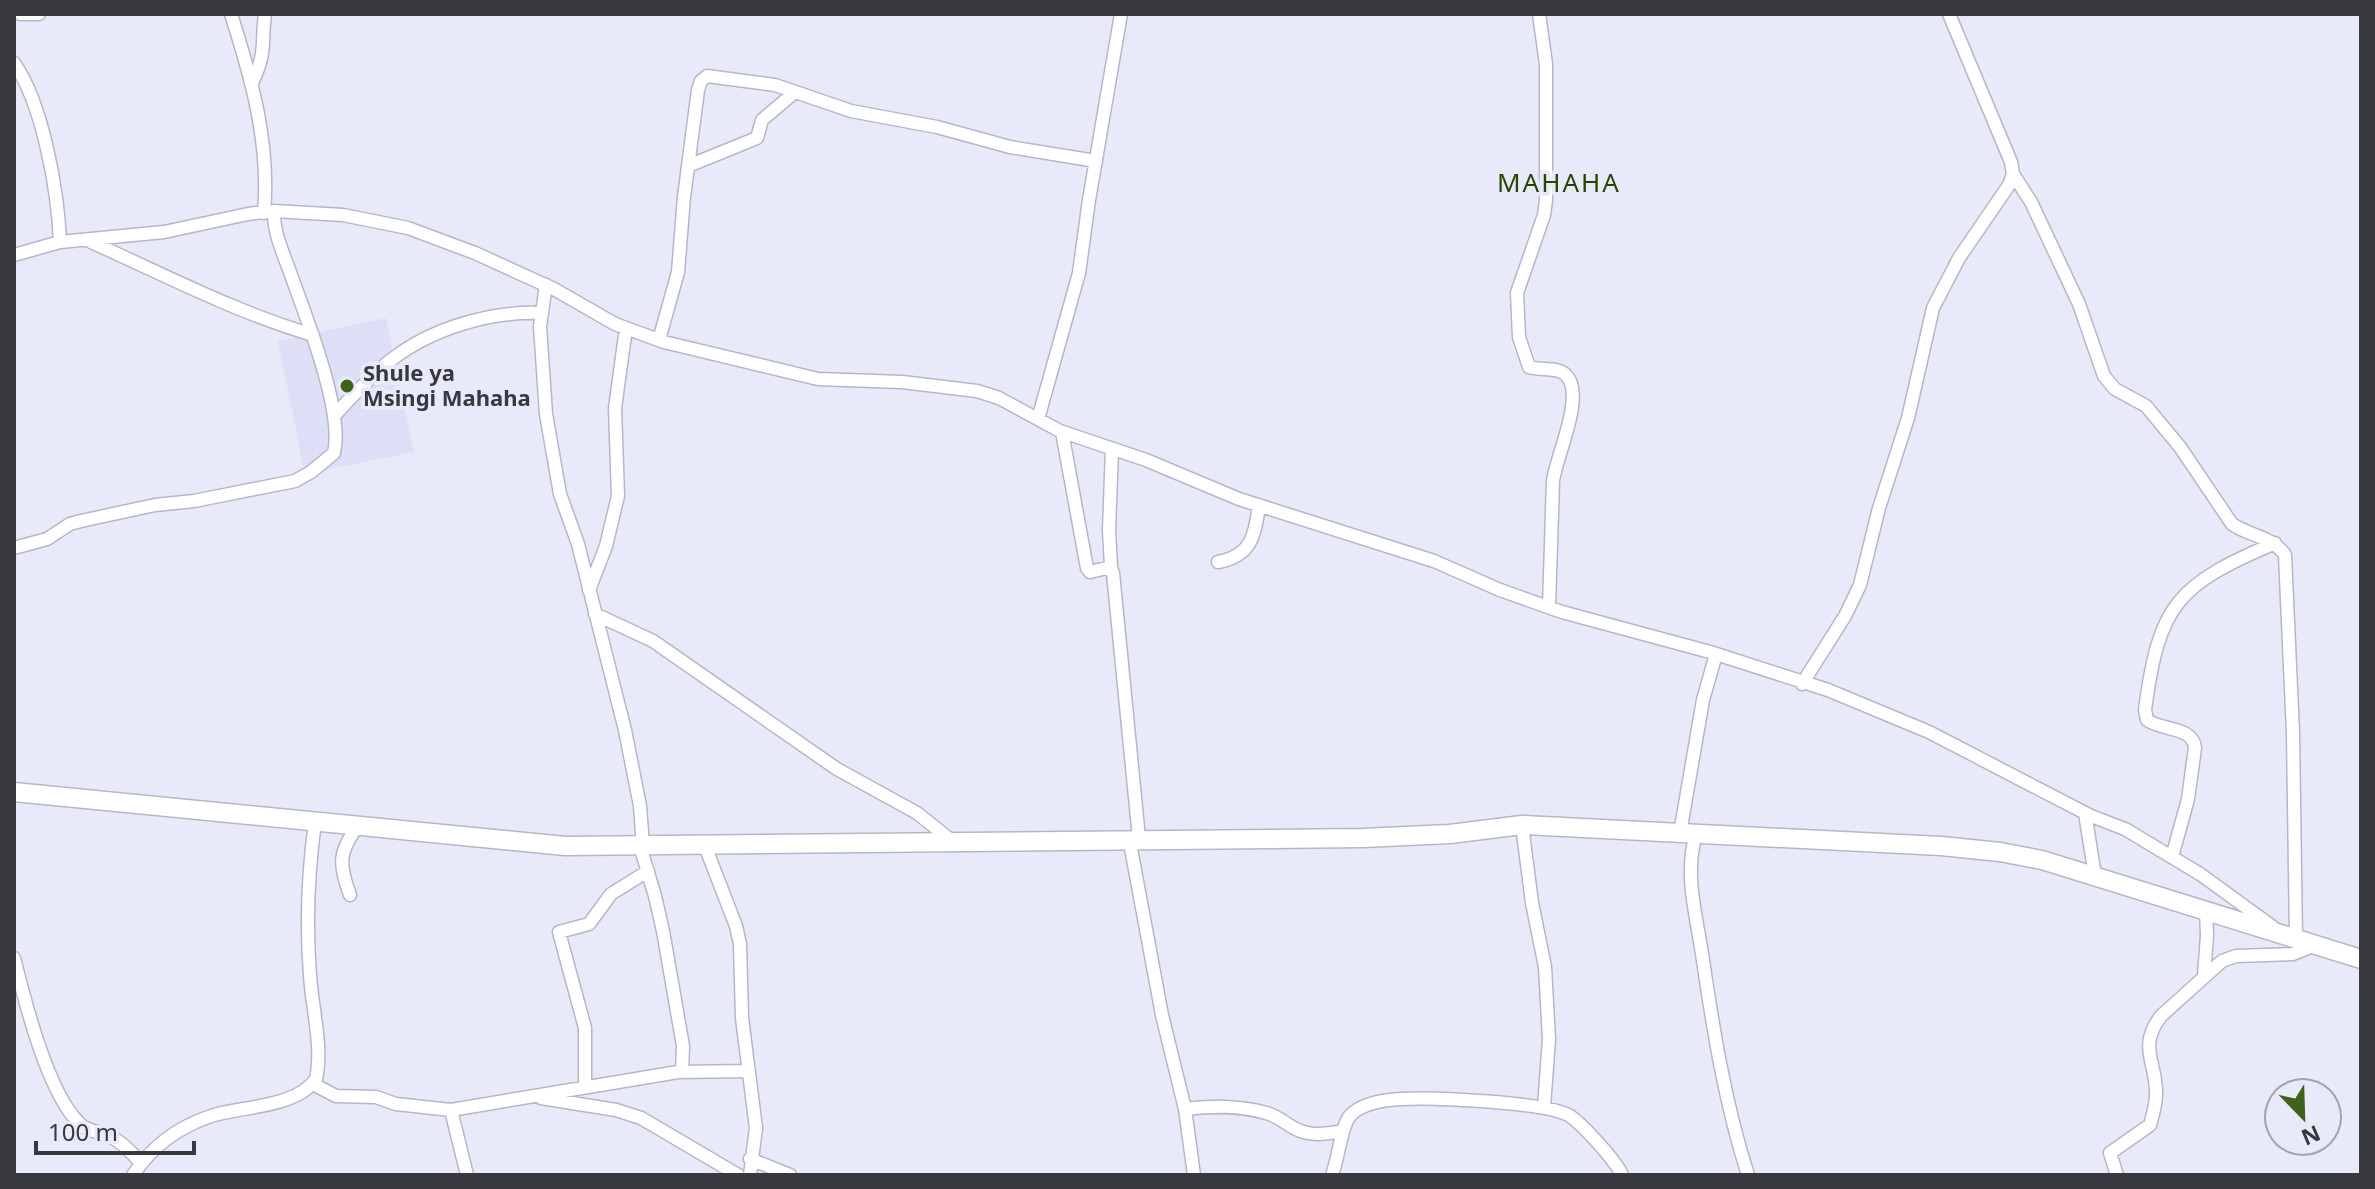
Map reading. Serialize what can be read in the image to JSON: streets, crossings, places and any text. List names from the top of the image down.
{
  "districts": ["MAHAHA"],
  "places": ["Shule ya Msingi Mahaha"],
  "scale_bar": "100 m",
  "north": "bottom right"
}
